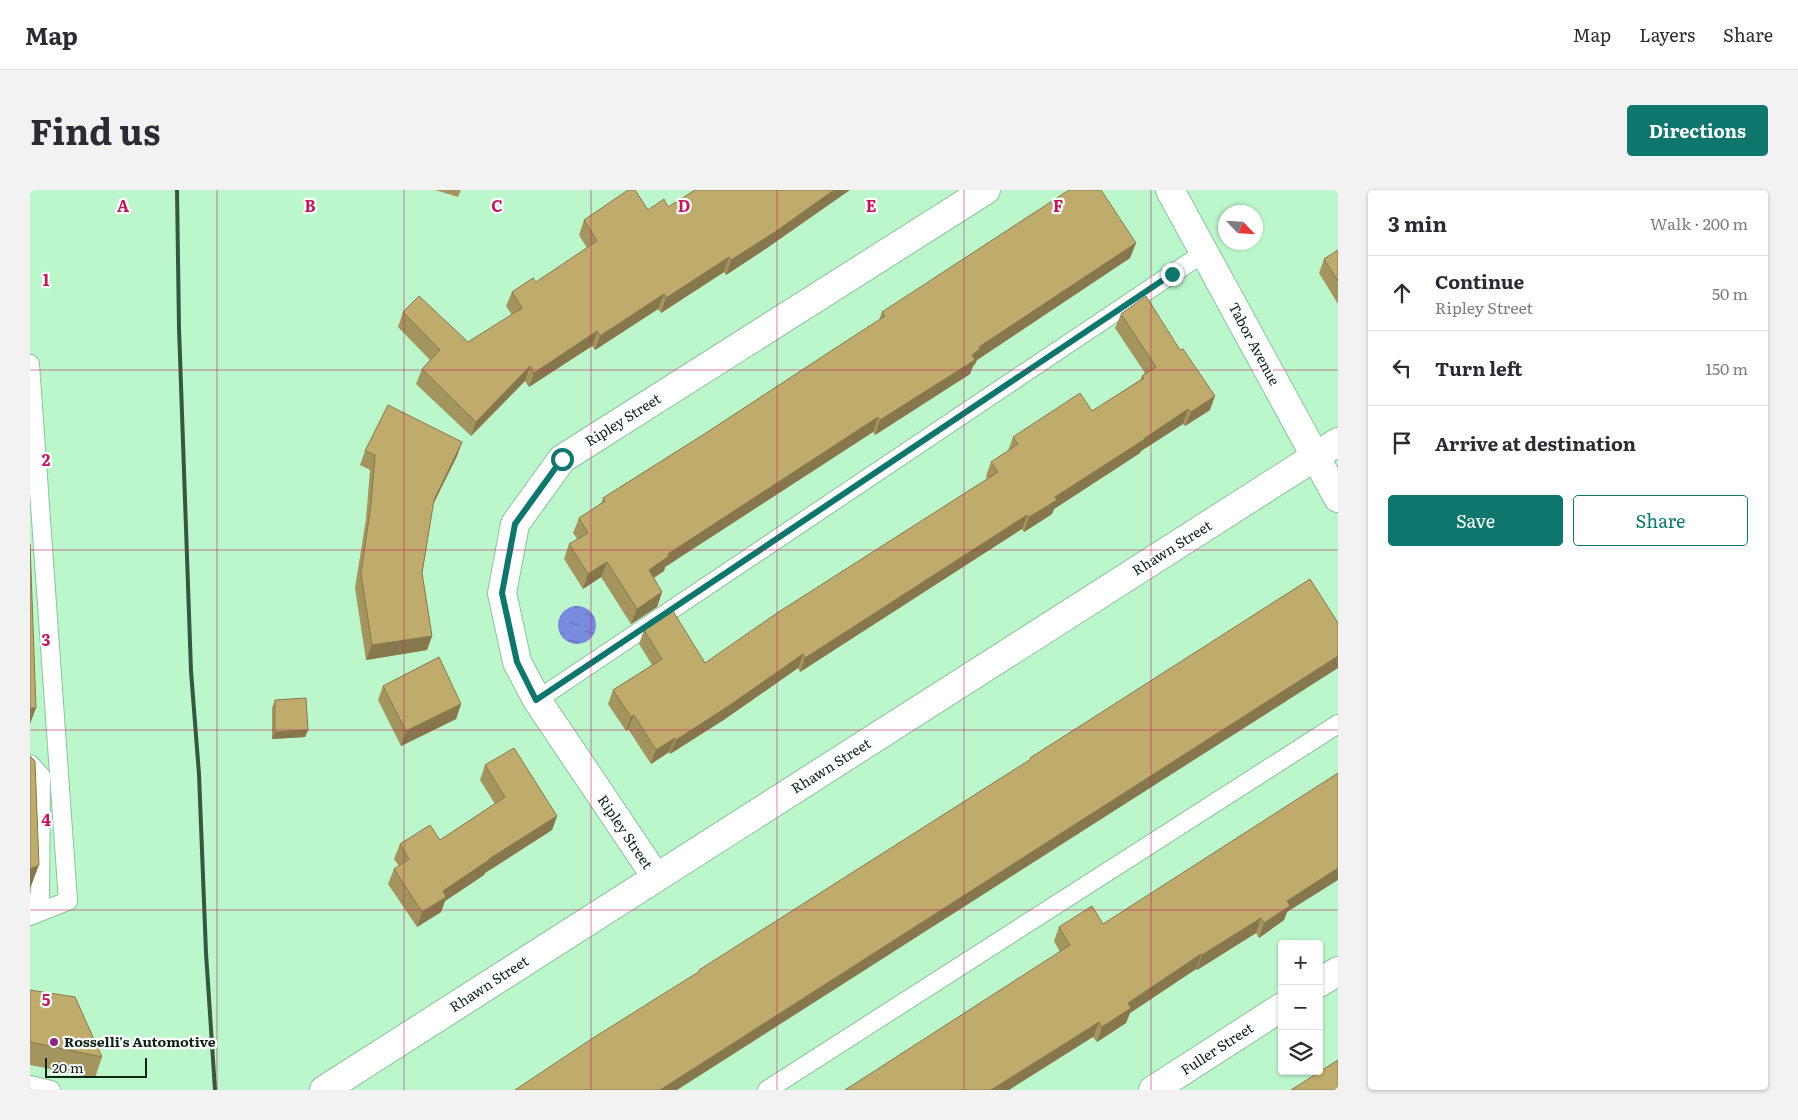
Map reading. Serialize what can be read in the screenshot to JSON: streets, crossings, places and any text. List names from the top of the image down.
{
  "streets": {
    "street": [
      "Tabor Avenue",
      "Ripley Street",
      "Rhawn Street",
      "Fuller Street"
    ]
  },
  "crossings": [
    ["Tabor Avenue", "Rhawn Street"],
    ["Ripley Street", "Rhawn Street"]
  ],
  "places": ["Rosselli's Automotive"],
  "scale_bar": "20 m",
  "north": "bottom right",
  "page": {
    "header": "Map",
    "nav": ["Map", "Layers", "Share"],
    "title": "Find us",
    "buttons": [
      "Directions",
      ["Save", "Share"]
    ],
    "heading": ["3 min", "Walk · 200 m"],
    "list": [
      ["Continue", "Ripley Street", "50 m"],
      ["Turn left", "150 m"],
      "Arrive at destination"
    ],
    "map_buttons": ["+", "−"],
    "scale": "20 m"
  },
  "grid": {
    "columns": [
      "A",
      "B",
      "C",
      "D",
      "E",
      "F"
    ],
    "rows": [
      "1",
      "2",
      "3",
      "4",
      "5"
    ]
  }
}
